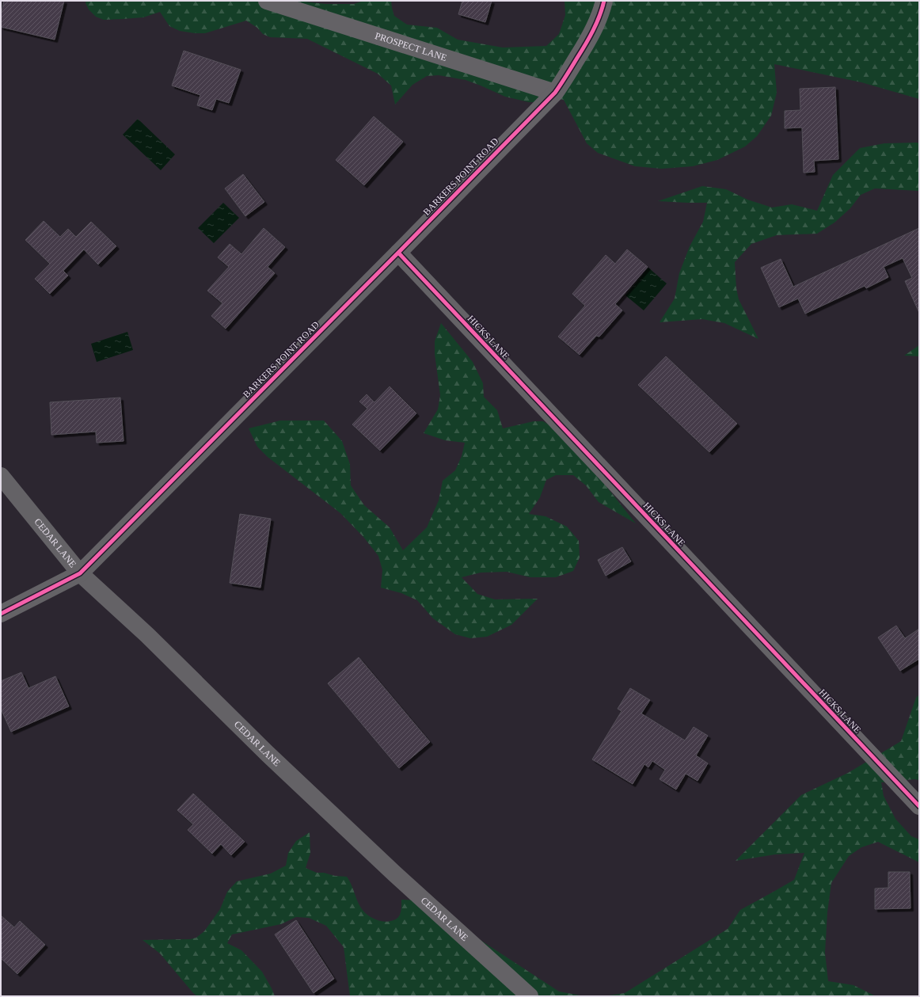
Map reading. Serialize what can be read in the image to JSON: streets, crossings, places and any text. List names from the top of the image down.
{
  "streets": {
    "street": [
      "PROSPECT LANE",
      "BARKERS POINT ROAD",
      "HICKS LANE",
      "CEDAR LANE"
    ]
  },
  "crossings": [
    ["PROSPECT LANE", "BARKERS POINT ROAD"],
    ["BARKERS POINT ROAD", "HICKS LANE"],
    ["BARKERS POINT ROAD", "CEDAR LANE"]
  ]
}
